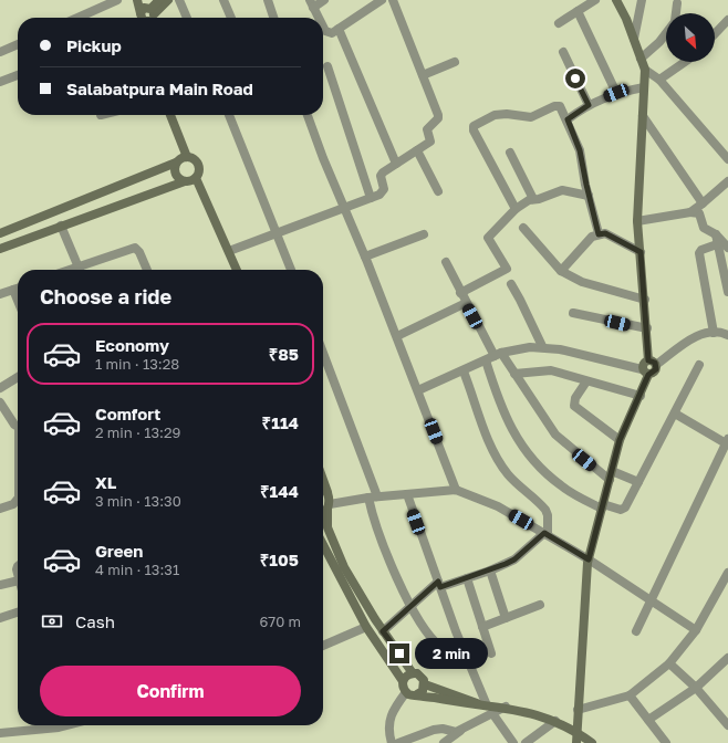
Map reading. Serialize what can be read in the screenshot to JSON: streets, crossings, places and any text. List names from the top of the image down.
{
  "north": "bottom right",
  "page": {
    "banner": ["Pickup", "Salabatpura Main Road"],
    "heading": "Choose a ride",
    "list": [
      {
        "name": "Economy",
        "note": "1 min · 13:28",
        "value": "₹85"
      },
      {
        "name": "Comfort",
        "note": "2 min · 13:29",
        "value": "₹114"
      },
      {
        "name": "XL",
        "note": "3 min · 13:30",
        "value": "₹144"
      },
      {
        "name": "Green",
        "note": "4 min · 13:31",
        "value": "₹105"
      }
    ],
    "pay": ["Cash", "670 m"],
    "bubble": "2 min",
    "buttons": "Confirm"
  }
}
